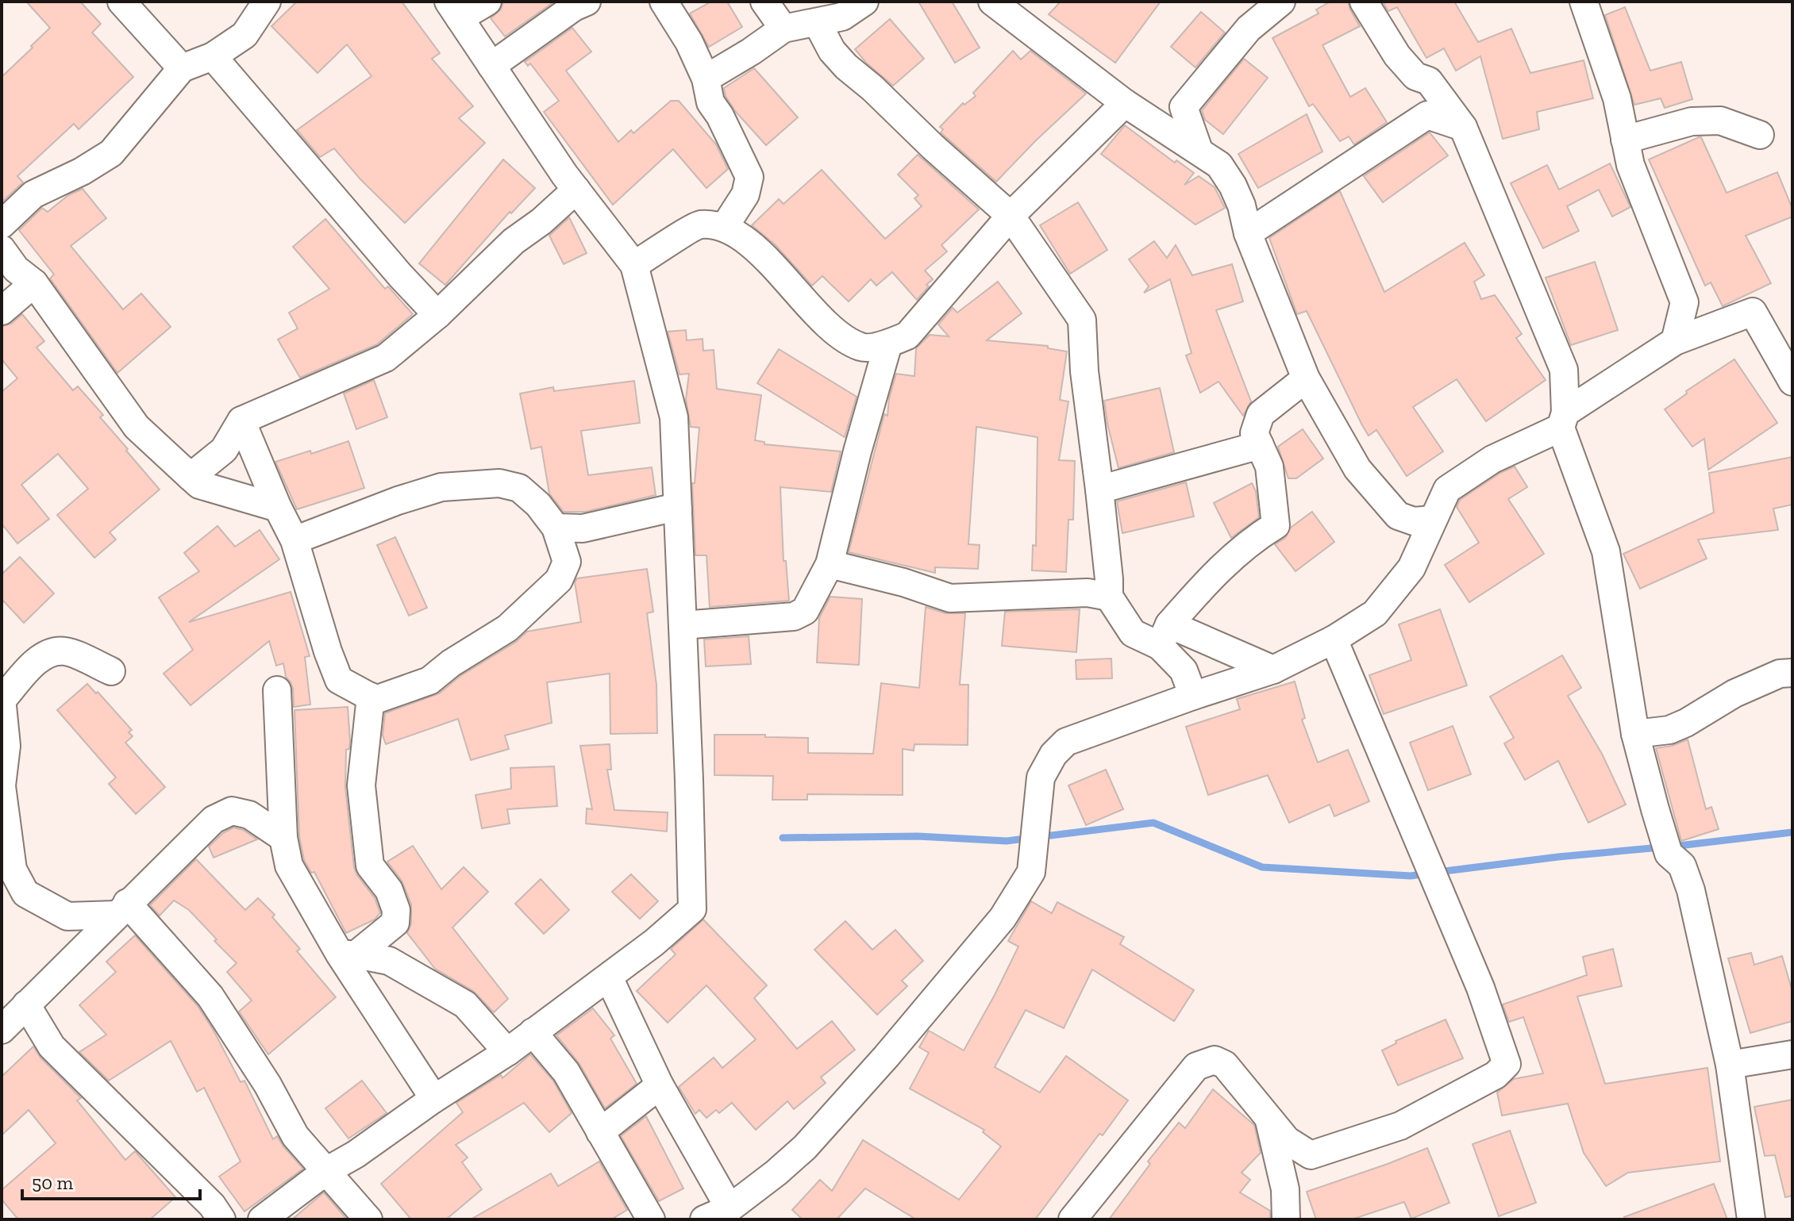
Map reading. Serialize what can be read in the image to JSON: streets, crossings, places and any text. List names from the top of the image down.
{
  "scale_bar": "50 m"
}
